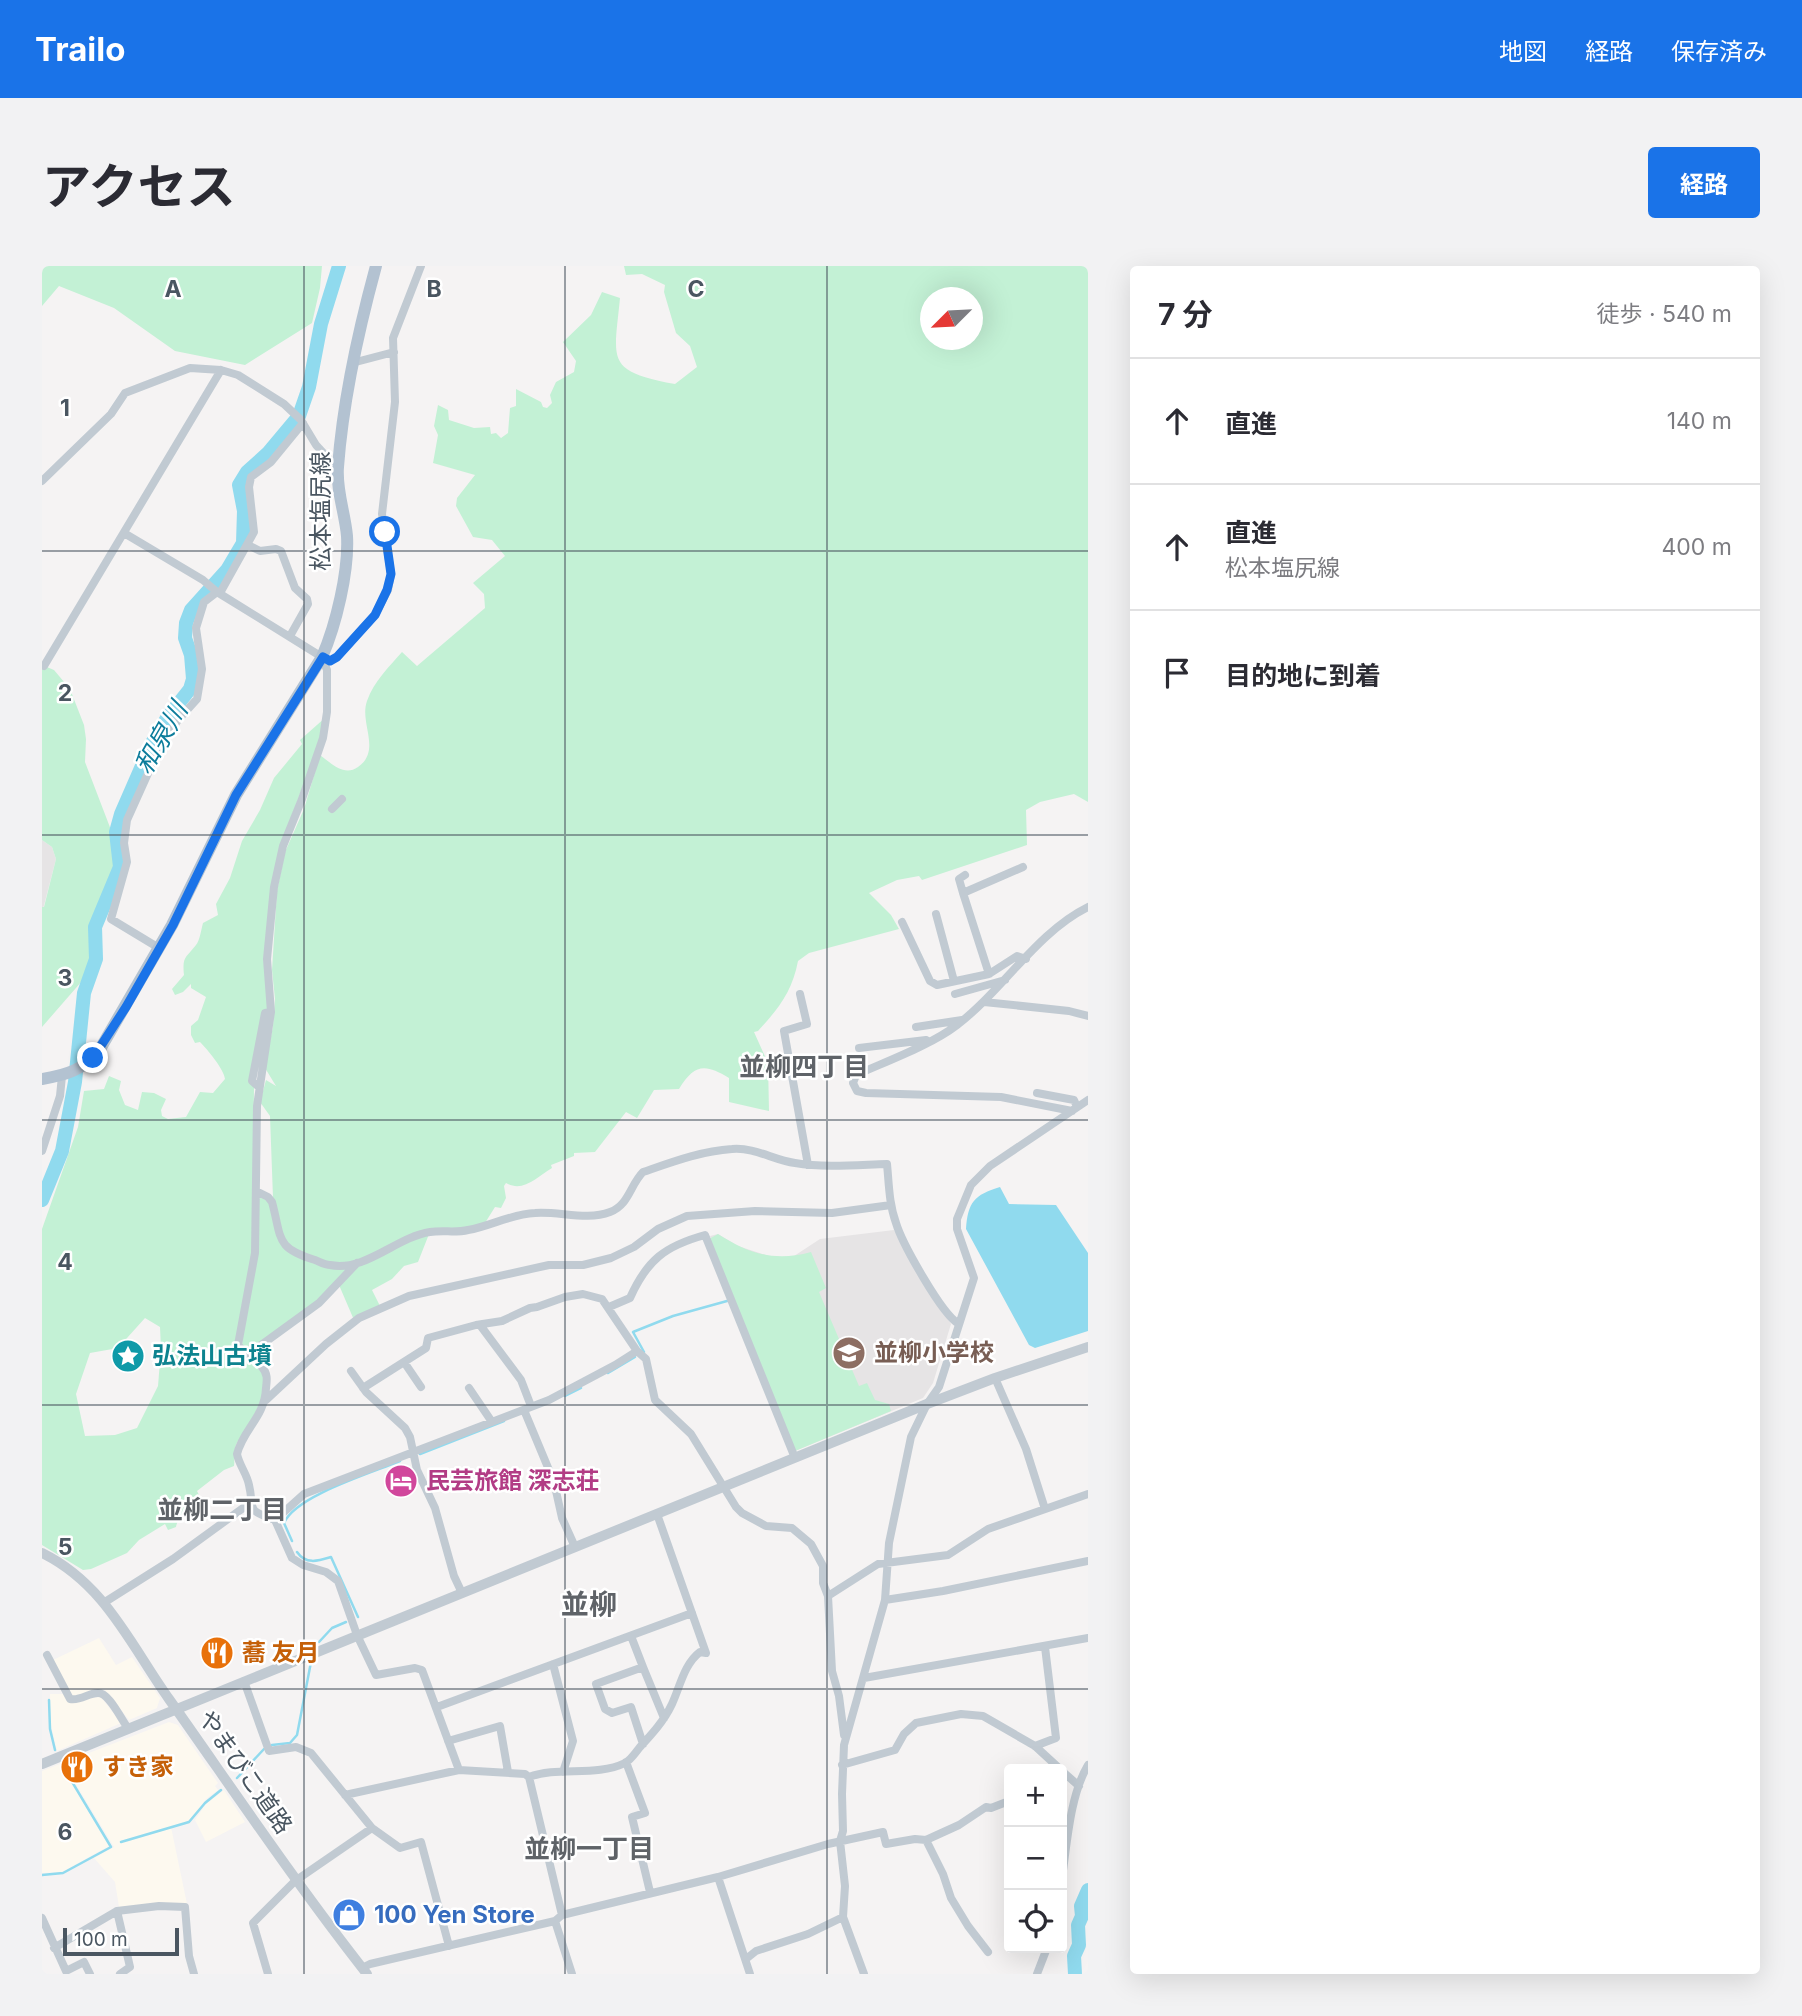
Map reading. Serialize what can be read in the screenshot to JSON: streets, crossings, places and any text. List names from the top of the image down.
{
  "streets": {
    "main road": ["松本塩尻線"],
    "street": ["やまびこ道路"]
  },
  "districts": [
    "並柳四丁目",
    "並柳二丁目",
    "並柳",
    "並柳一丁目"
  ],
  "water": ["和泉川"],
  "places": {
    "school or university": ["並柳小学校"],
    "place": ["弘法山古墳"],
    "hotel": ["民芸旅館 深志荘"],
    "restaurant": ["蕎 友月", "すき家"],
    "shop": ["100 Yen Store"]
  },
  "scale_bar": "100 m",
  "north": "bottom left",
  "page": {
    "header": "Trailo",
    "nav": ["地図", "経路", "保存済み"],
    "title": "アクセス",
    "buttons": "経路",
    "heading": ["7 分", "徒歩 · 540 m"],
    "list": [
      ["直進", "140 m"],
      ["直進", "松本塩尻線", "400 m"],
      "目的地に到着"
    ],
    "map_buttons": ["+", "−"],
    "scale": "100 m"
  },
  "grid": {
    "columns": ["A", "B", "C"],
    "rows": [
      "1",
      "2",
      "3",
      "4",
      "5",
      "6"
    ]
  }
}
